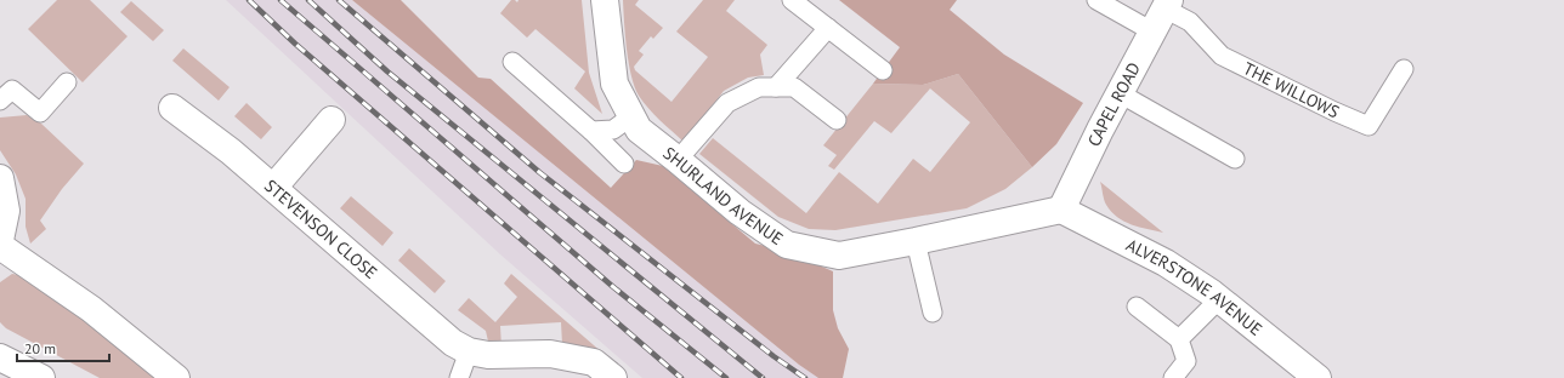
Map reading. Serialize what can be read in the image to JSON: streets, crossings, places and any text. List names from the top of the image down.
{
  "streets": {
    "street": [
      "CAPEL ROAD",
      "SHURLAND AVENUE",
      "STEVENSON CLOSE",
      "ALVERSTONE AVENUE"
    ],
    "lane": ["THE WILLOWS"]
  },
  "crossings": [
    ["THE WILLOWS", "CAPEL ROAD"],
    ["CAPEL ROAD", "SHURLAND AVENUE"],
    ["CAPEL ROAD", "ALVERSTONE AVENUE"],
    ["SHURLAND AVENUE", "ALVERSTONE AVENUE"]
  ],
  "scale_bar": "20 m"
}
